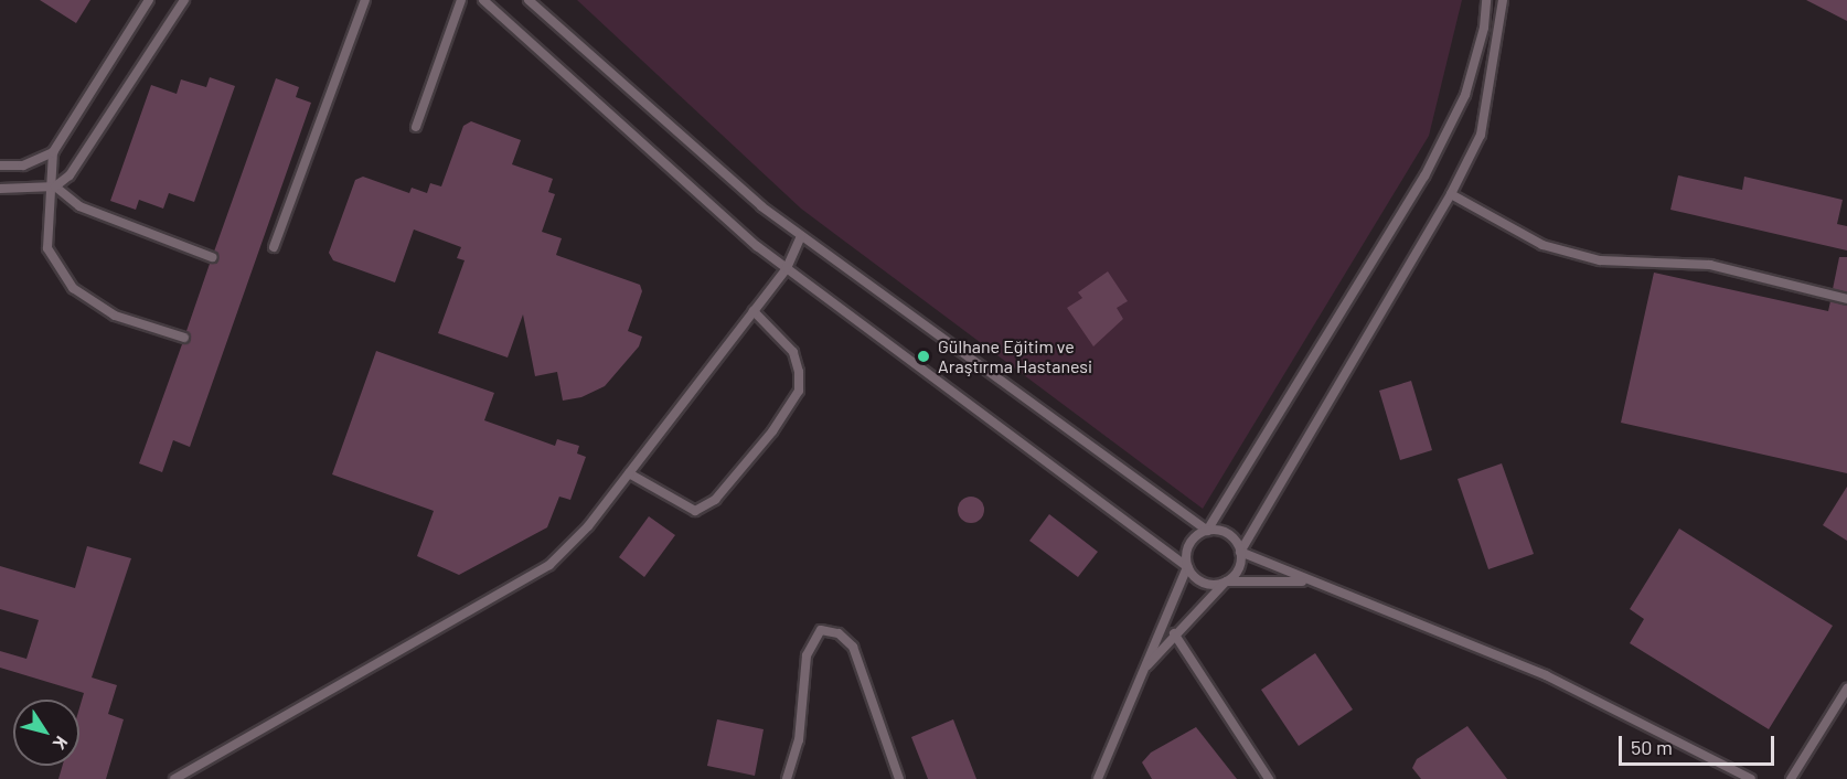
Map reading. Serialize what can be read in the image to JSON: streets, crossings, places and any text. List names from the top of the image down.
{
  "places": ["Gülhane Eğitim ve Araştırma Hastanesi"],
  "scale_bar": "50 m",
  "north": "bottom right"
}
